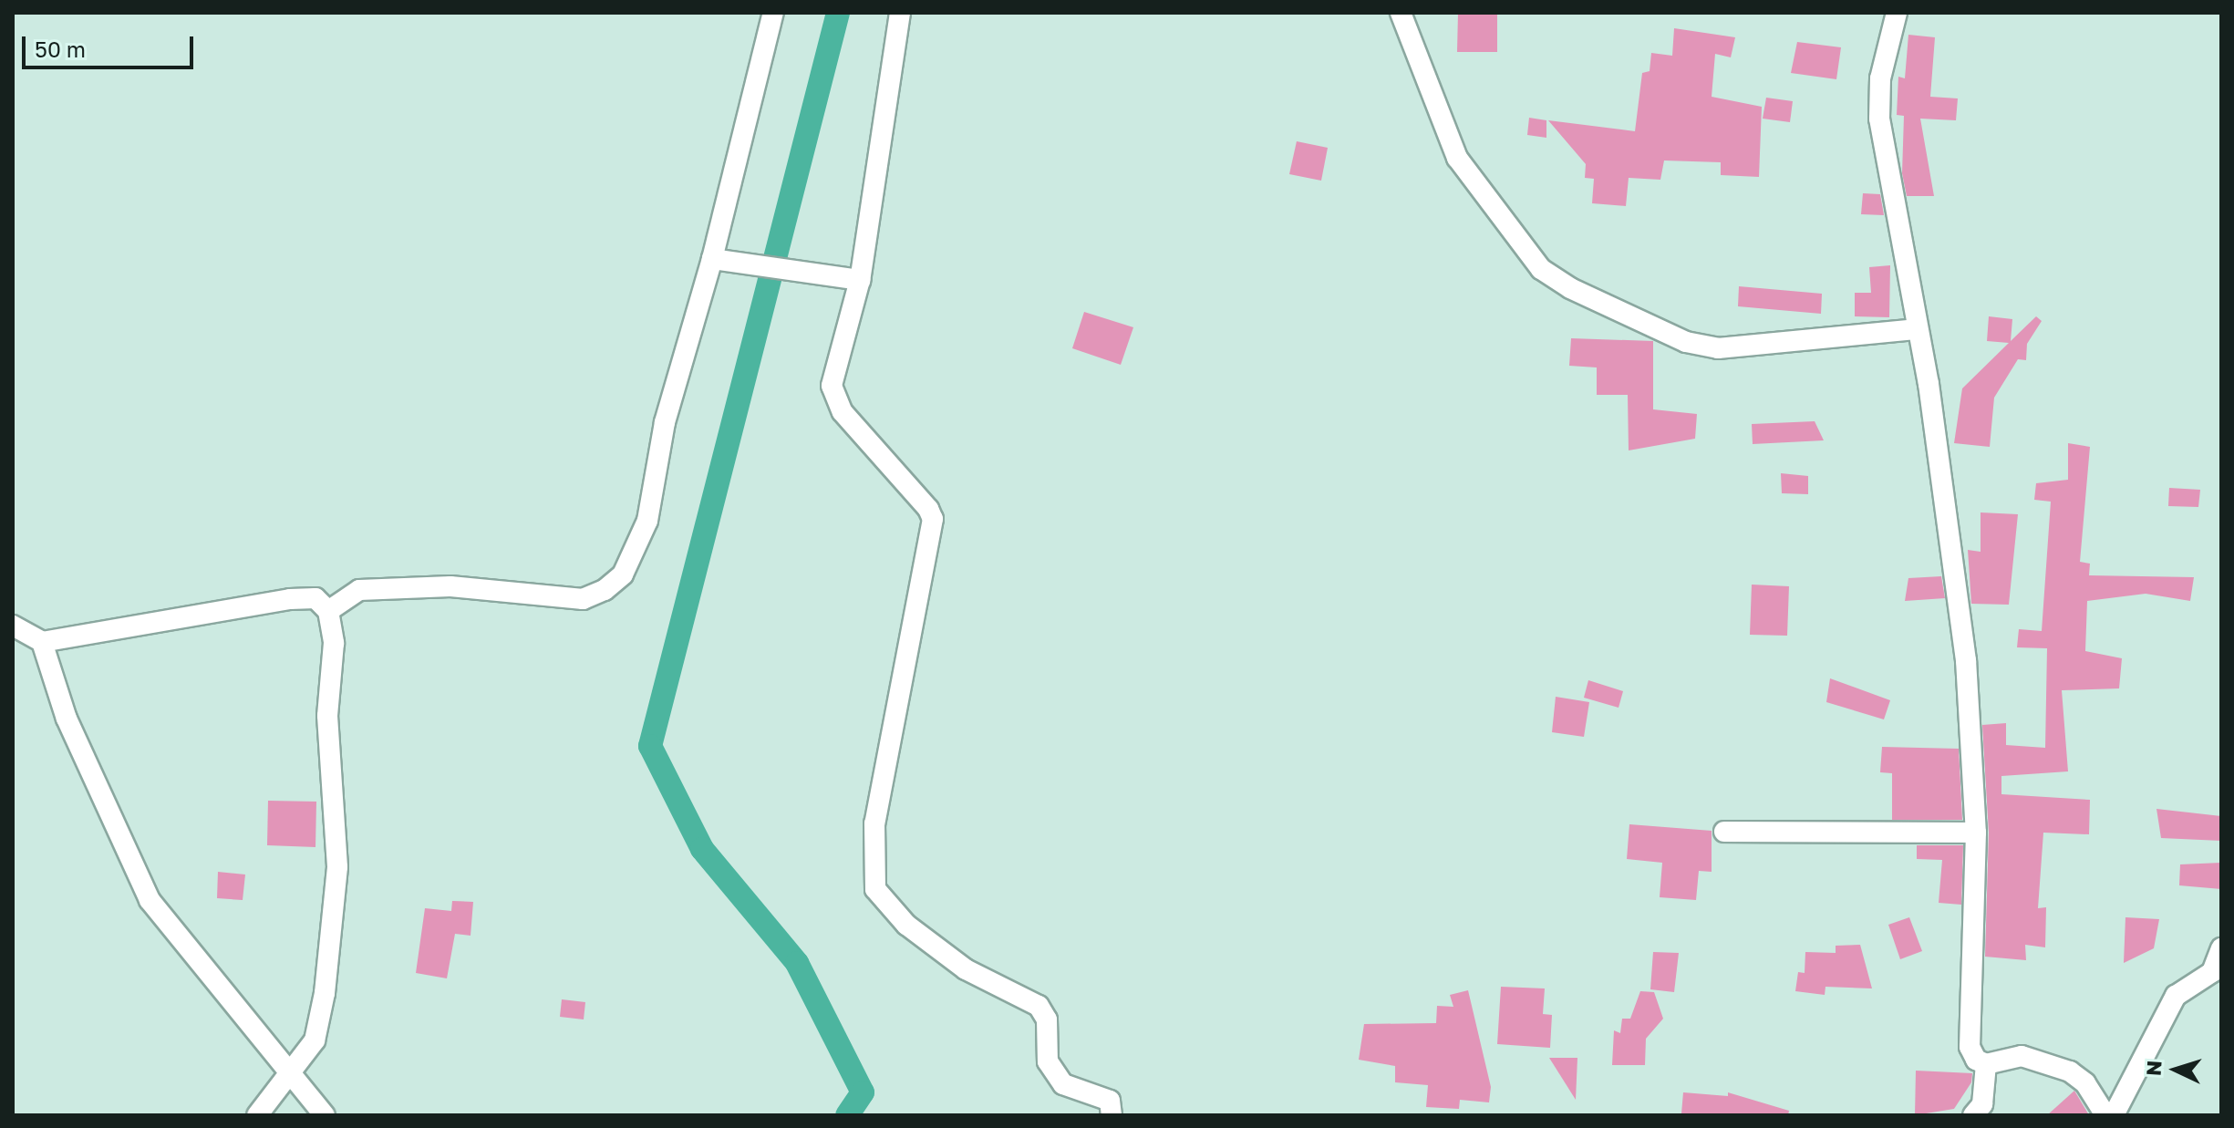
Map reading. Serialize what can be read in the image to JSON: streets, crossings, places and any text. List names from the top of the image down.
{
  "scale_bar": "50 m",
  "north": "left"
}
